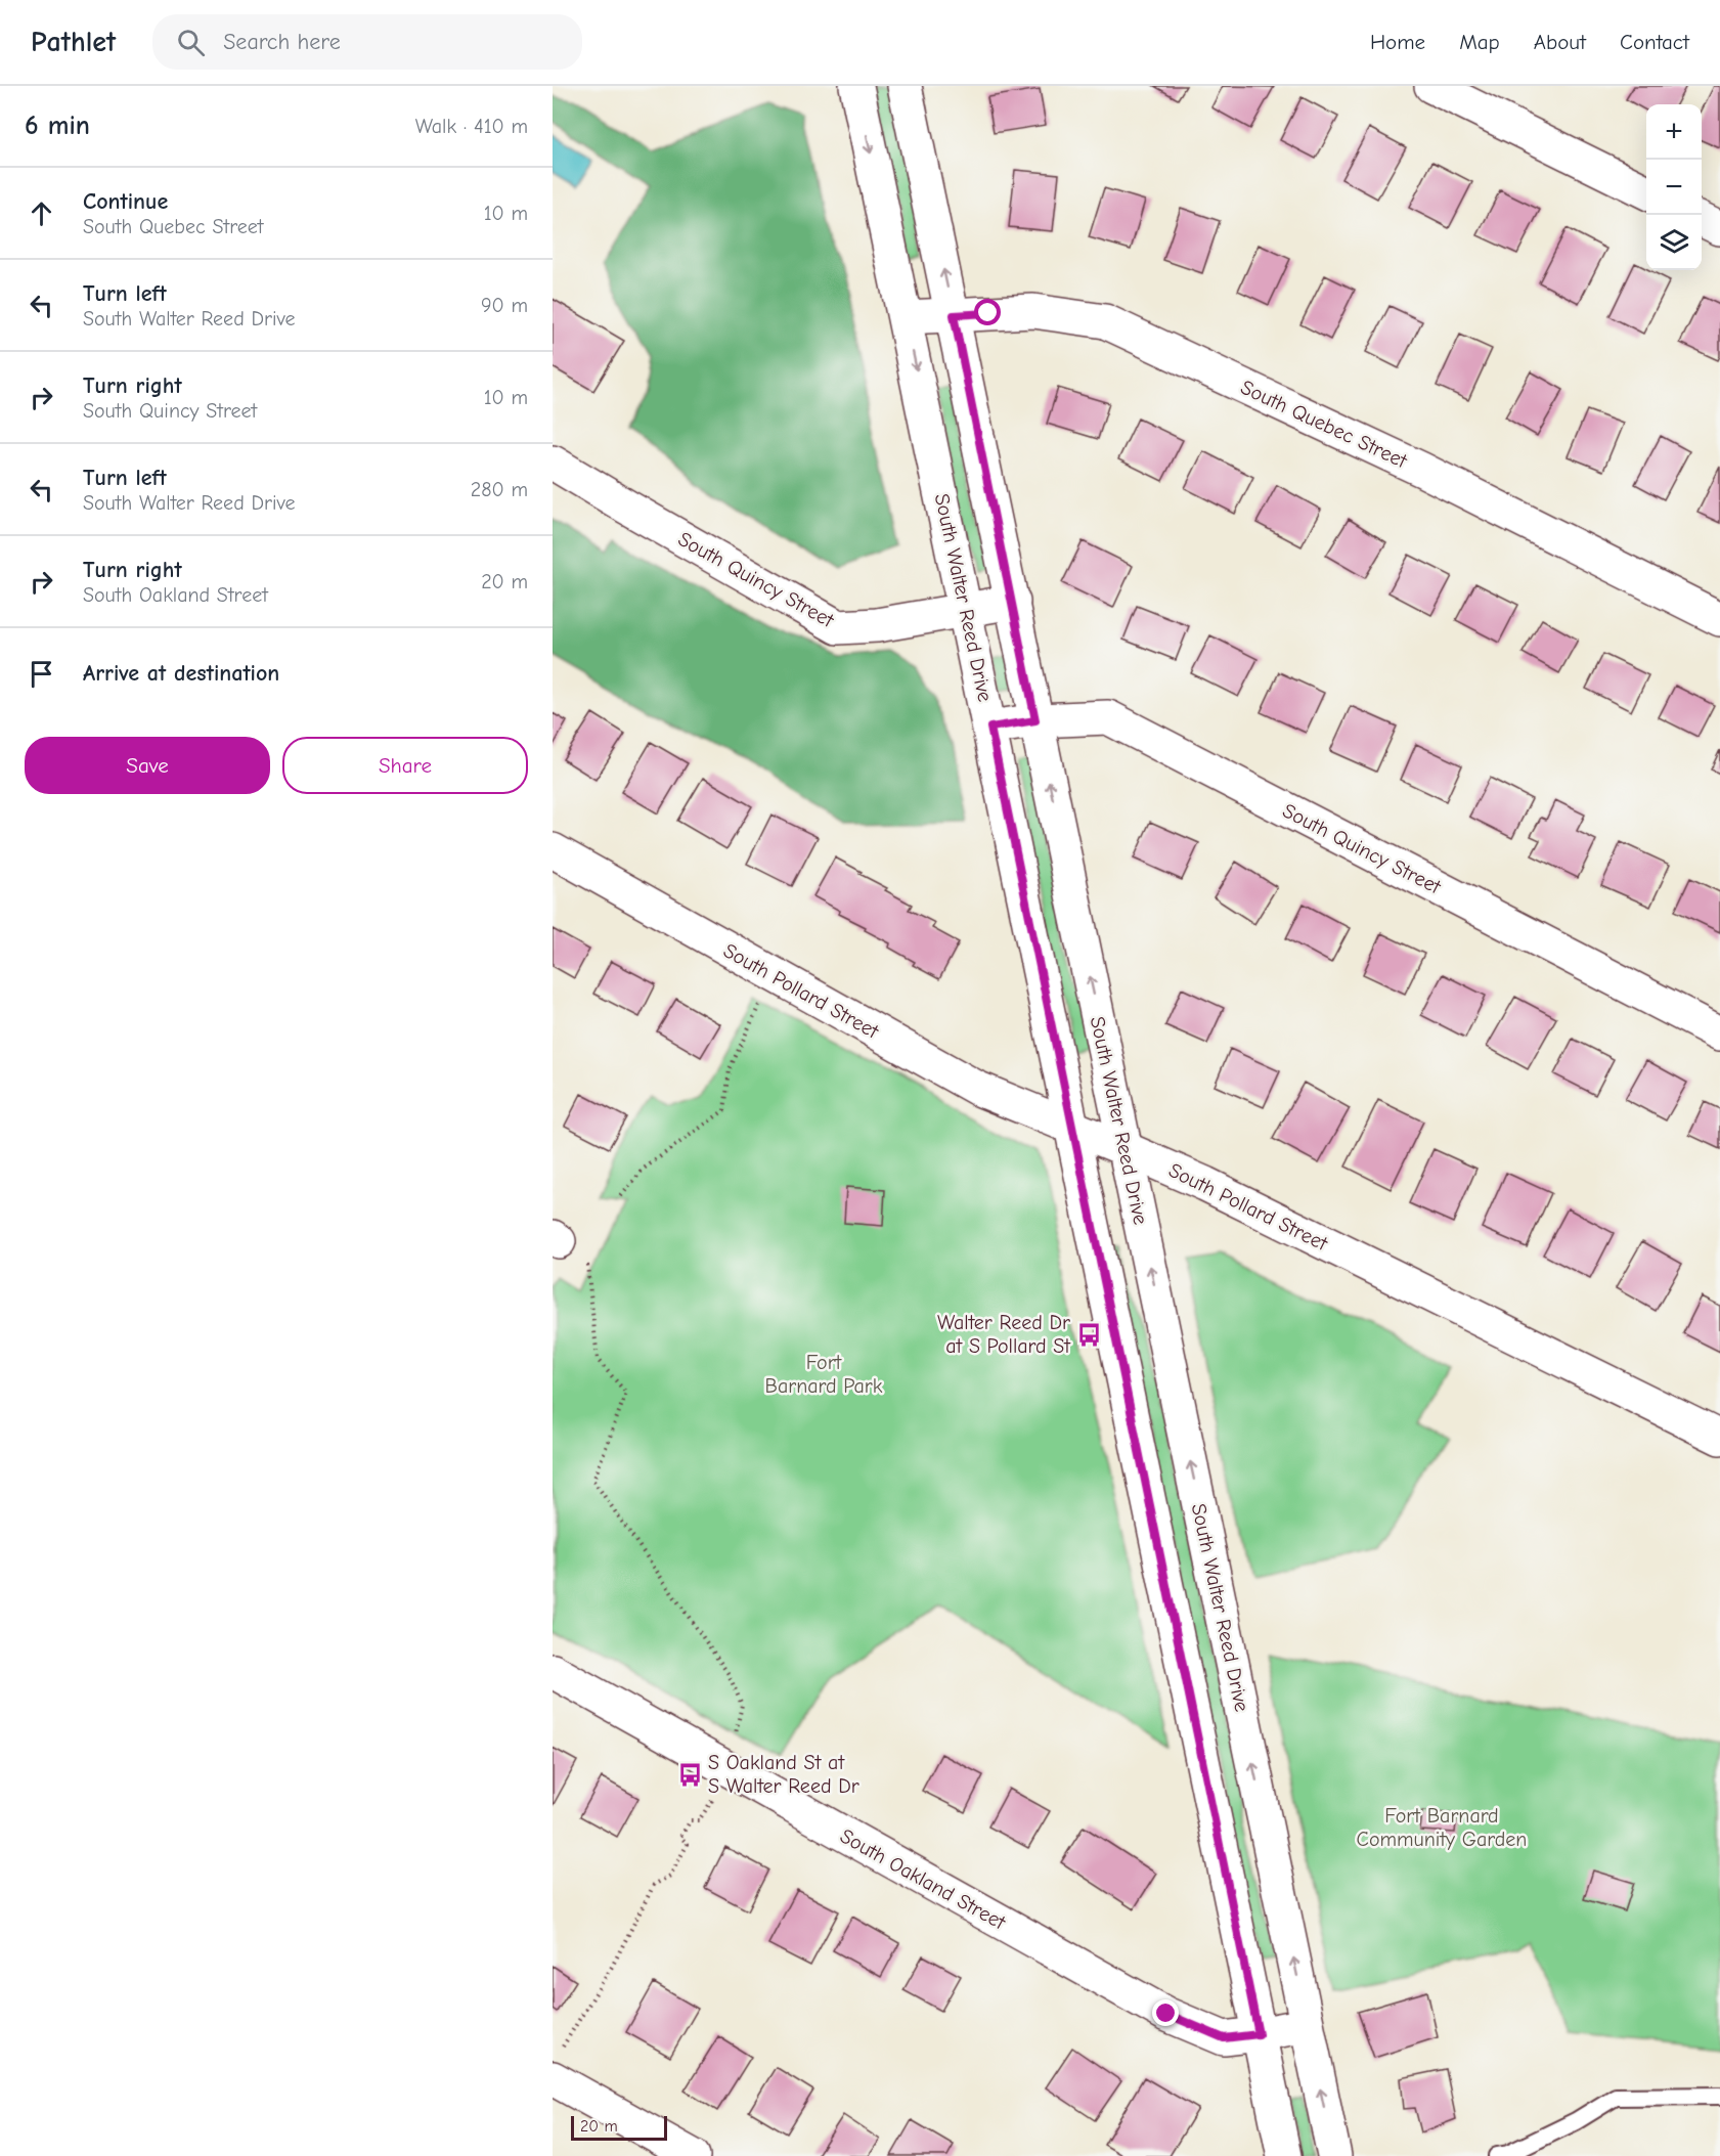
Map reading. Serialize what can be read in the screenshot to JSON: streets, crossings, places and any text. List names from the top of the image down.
{
  "streets": {
    "street": [
      "South Quebec Street",
      "South Quincy Street",
      "South Walter Reed Drive",
      "South Pollard Street",
      "South Oakland Street"
    ]
  },
  "crossings": [
    ["South Quebec Street", "South Walter Reed Drive"],
    ["South Quincy Street", "South Walter Reed Drive"],
    ["South Walter Reed Drive", "South Pollard Street"],
    ["South Walter Reed Drive", "South Oakland Street"]
  ],
  "parks": ["Fort Barnard Park", "Fort Barnard Community Garden"],
  "places": {
    "bus stop": ["Walter Reed Dr at S Pollard St", "S Oakland St at S Walter Reed Dr"]
  },
  "scale_bar": "20 m",
  "page": {
    "header": "Pathlet",
    "search": "Search here",
    "nav": [
      "Home",
      "Map",
      "About",
      "Contact"
    ],
    "heading": ["6 min", "Walk · 410 m"],
    "map_buttons": ["+", "−"],
    "list": [
      ["Continue", "South Quebec Street", "10 m"],
      ["Turn left", "South Walter Reed Drive", "90 m"],
      ["Turn right", "South Quincy Street", "10 m"],
      ["Turn left", "South Walter Reed Drive", "280 m"],
      ["Turn right", "South Oakland Street", "20 m"],
      "Arrive at destination"
    ],
    "buttons": ["Save", "Share"],
    "scale": "20 m"
  }
}
